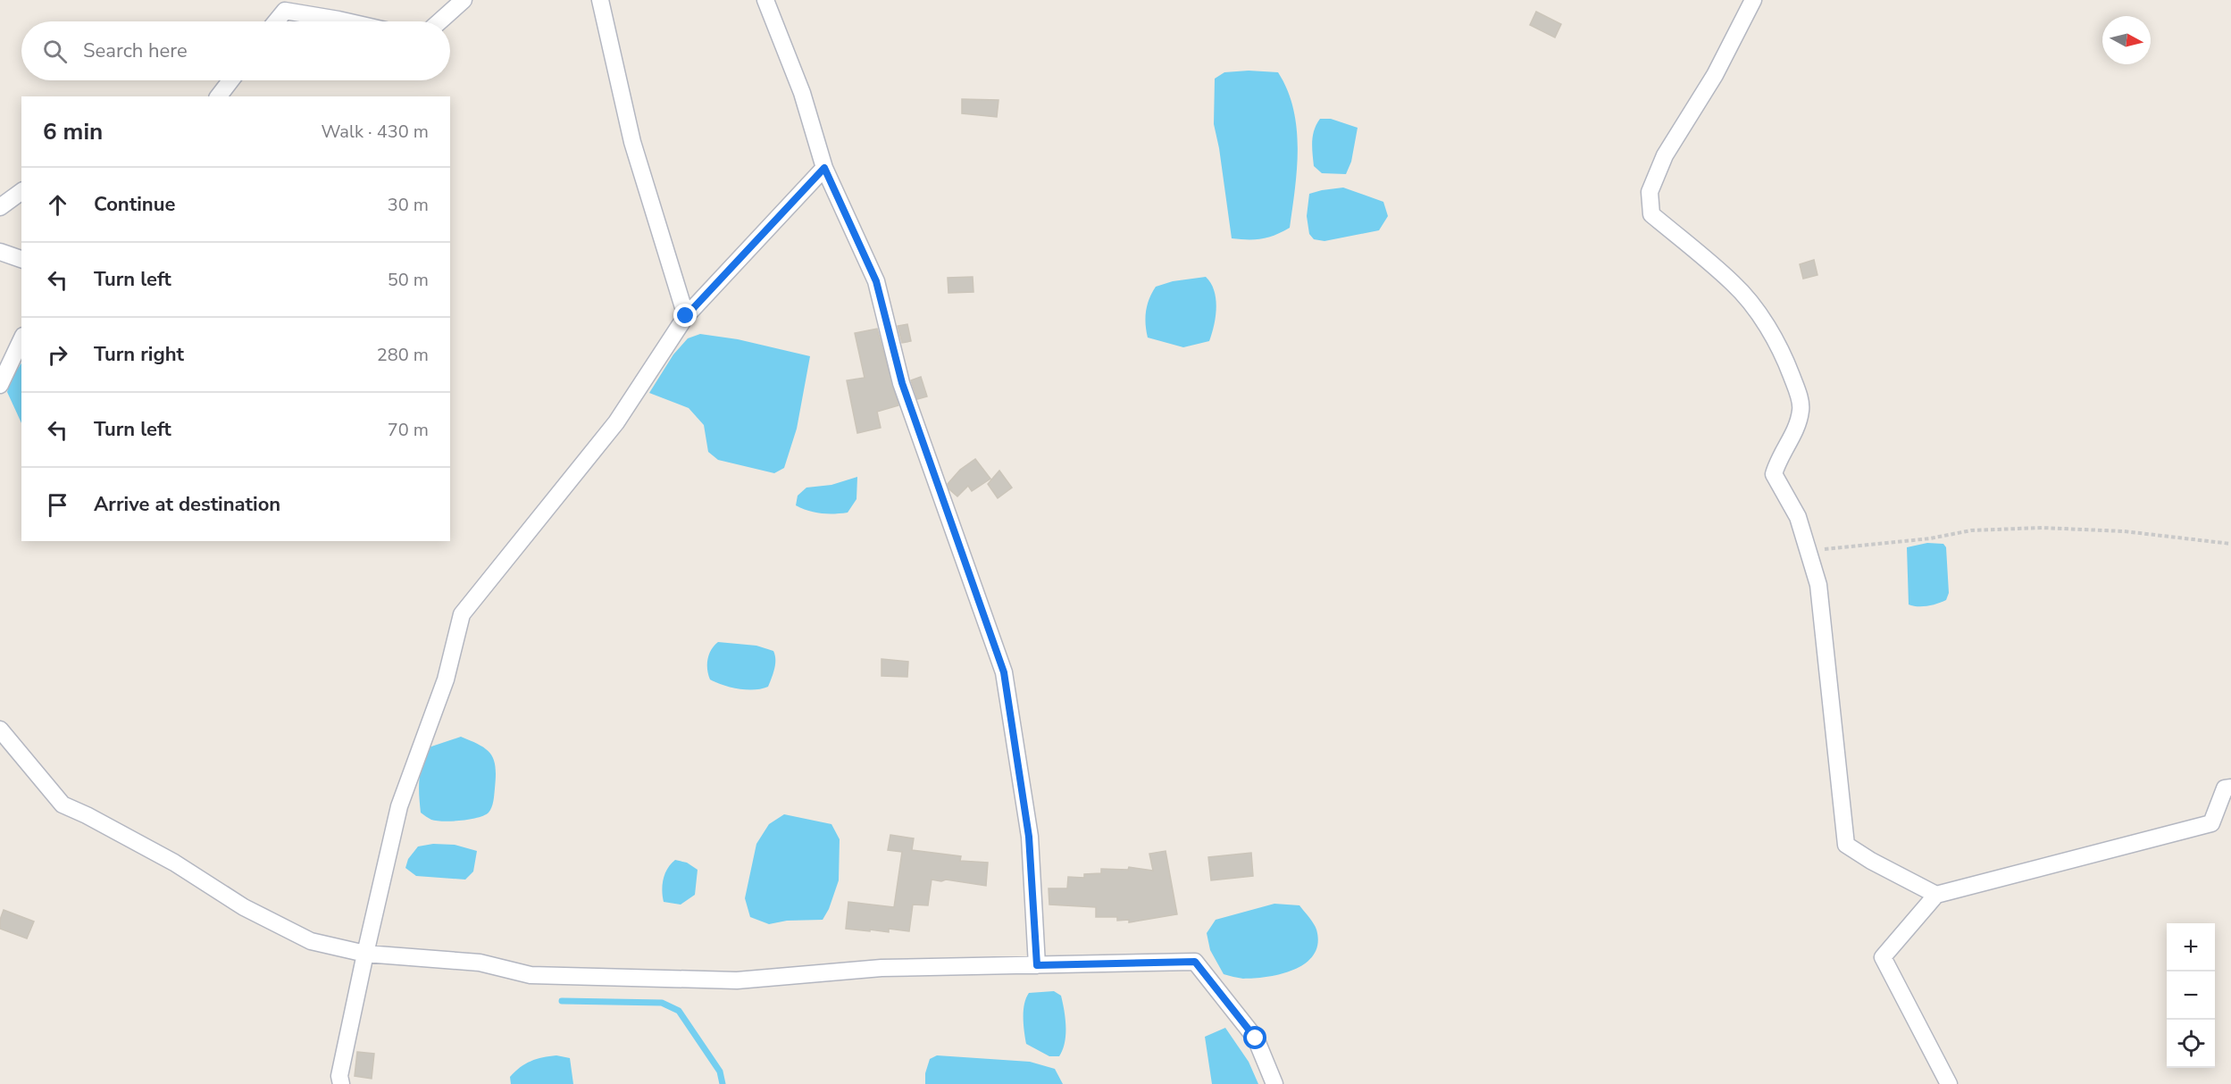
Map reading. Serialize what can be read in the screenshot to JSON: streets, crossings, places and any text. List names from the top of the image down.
{
  "north": "right",
  "page": {
    "search": "Search here",
    "heading": ["6 min", "Walk · 430 m"],
    "list": [
      ["Continue", "30 m"],
      ["Turn left", "50 m"],
      ["Turn right", "280 m"],
      ["Turn left", "70 m"],
      "Arrive at destination"
    ],
    "map_buttons": ["+", "−"]
  }
}
